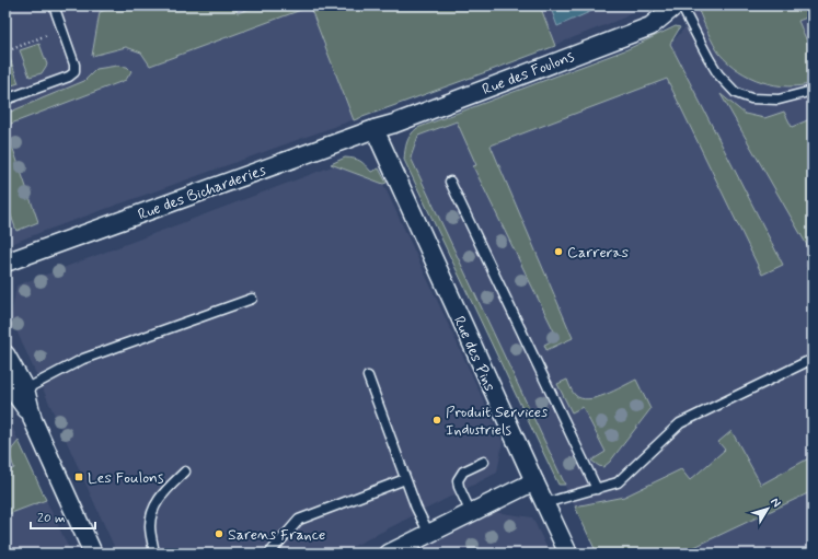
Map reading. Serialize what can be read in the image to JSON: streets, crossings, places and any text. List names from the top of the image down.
{
  "streets": {
    "street": ["Rue des Foulons", "Rue des Bicharderies", "Rue des Pins"]
  },
  "crossings": [
    ["Rue des Foulons", "Rue des Bicharderies"],
    ["Rue des Foulons", "Rue des Pins"],
    ["Rue des Bicharderies", "Rue des Pins"]
  ],
  "places": {
    "other": ["Carreras", "Produit Services Industriels", "Sarens France"],
    "transit": ["Les Foulons"]
  },
  "scale_bar": "20 m",
  "north": "top right"
}
